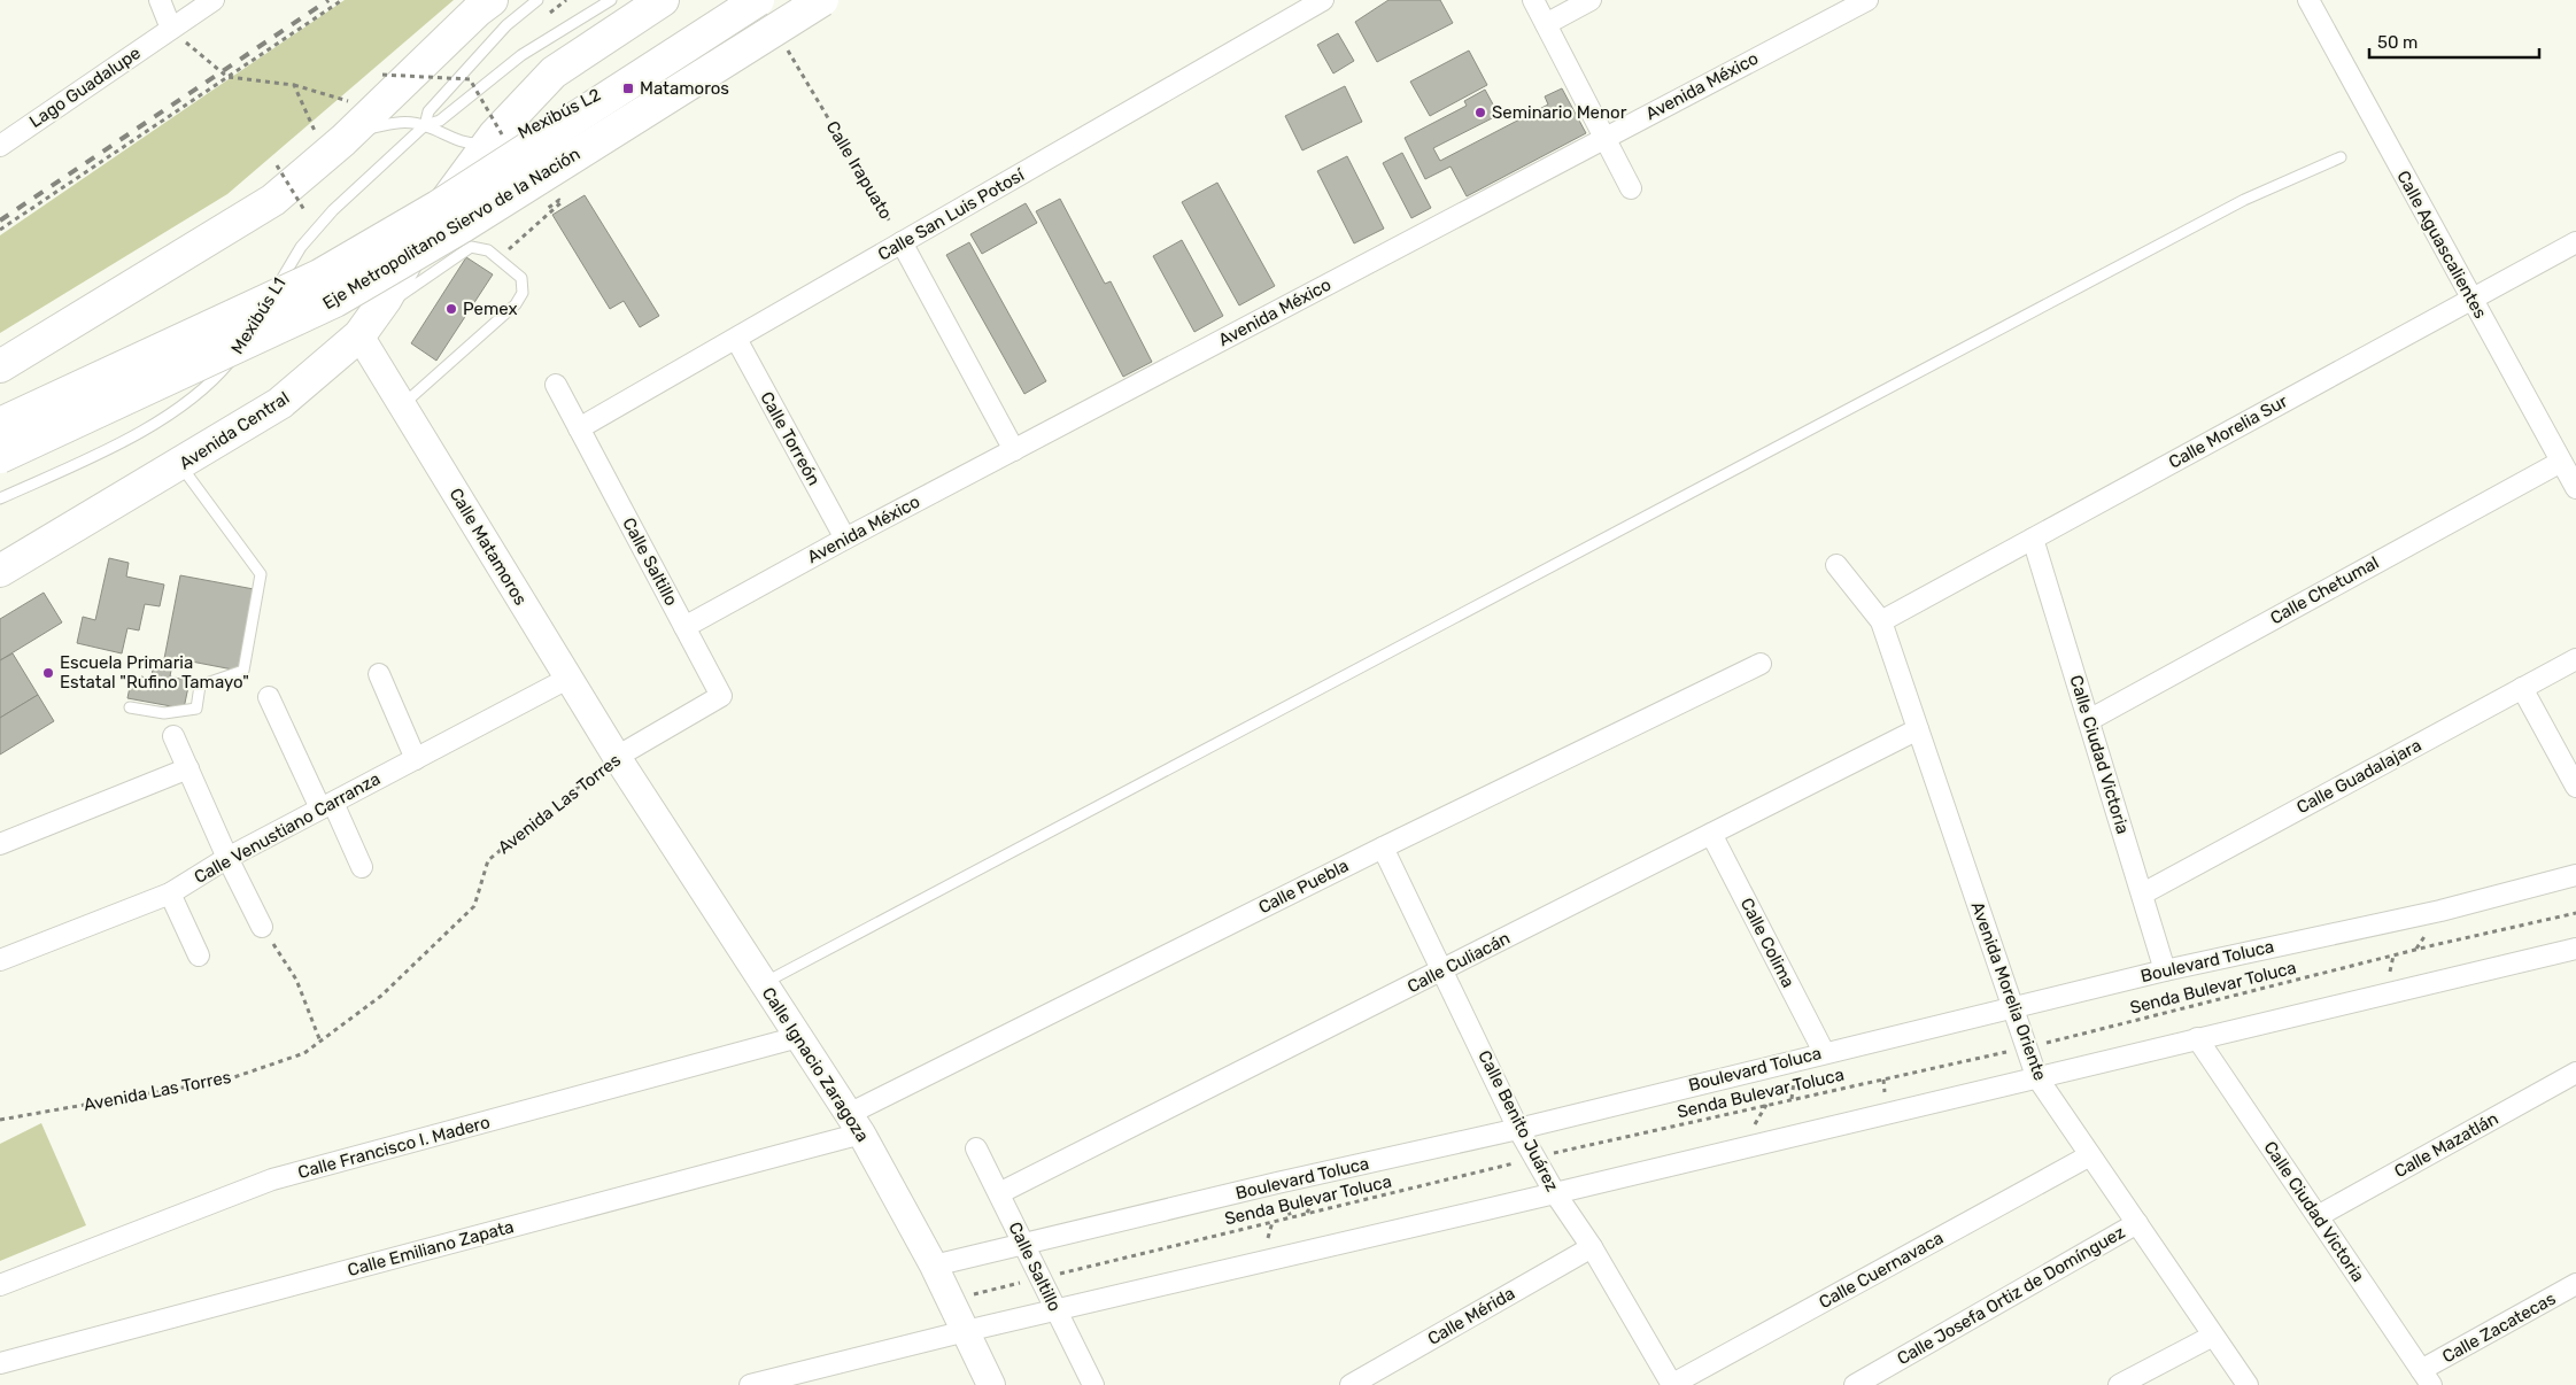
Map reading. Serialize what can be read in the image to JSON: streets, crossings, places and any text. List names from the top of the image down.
{
  "streets": {
    "highway": ["Eje Metropolitano Siervo de la Nación", "Avenida Central"],
    "street": [
      "Avenida México",
      "Lago Guadalupe",
      "Calle San Luis Potosí",
      "Calle Aguascalientes",
      "Calle Morelia Sur",
      "Calle Torreón",
      "Calle Matamoros",
      "Calle Saltillo",
      "Calle Chetumal",
      "Calle Ciudad Victoria",
      "Calle Guadalajara",
      "Avenida Las Torres",
      "Calle Venustiano Carranza",
      "Calle Puebla",
      "Calle Colima",
      "Boulevard Toluca",
      "Calle Culiacán",
      "Avenida Morelia Oriente",
      "Calle Ignacio Zaragoza",
      "Calle Benito Juárez",
      "Calle Mazatlán",
      "Calle Francisco I. Madero",
      "Calle Emiliano Zapata",
      "Calle Cuernavaca",
      "Calle Josefa Ortiz de Domínguez",
      "Calle Mérida",
      "Calle Zacatecas"
    ],
    "lane": ["Mexibús L2", "Mexibús L1"],
    "path": ["Calle Irapuato", "Senda Bulevar Toluca"]
  },
  "crossings": [
    ["Avenida México", "Calle Torreón"],
    ["Avenida México", "Calle Saltillo"],
    ["Mexibús L2", "Eje Metropolitano Siervo de la Nación"],
    ["Mexibús L2", "Mexibús L1"],
    ["Mexibús L2", "Avenida Central"],
    ["Calle Irapuato", "Calle San Luis Potosí"],
    ["Calle San Luis Potosí", "Calle Torreón"],
    ["Calle San Luis Potosí", "Calle Saltillo"],
    ["Calle Aguascalientes", "Calle Morelia Sur"],
    ["Calle Aguascalientes", "Calle Chetumal"],
    ["Avenida Central", "Calle Matamoros"],
    ["Calle Morelia Sur", "Calle Ciudad Victoria"],
    ["Calle Morelia Sur", "Avenida Morelia Oriente"],
    ["Calle Matamoros", "Avenida Las Torres"],
    ["Calle Matamoros", "Calle Venustiano Carranza"],
    ["Calle Matamoros", "Calle Ignacio Zaragoza"],
    ["Calle Saltillo", "Avenida Las Torres"],
    ["Calle Saltillo", "Boulevard Toluca"],
    ["Calle Saltillo", "Calle Culiacán"],
    ["Calle Saltillo", "Senda Bulevar Toluca"],
    ["Calle Chetumal", "Calle Ciudad Victoria"],
    ["Calle Ciudad Victoria", "Calle Guadalajara"],
    ["Calle Ciudad Victoria", "Boulevard Toluca"],
    ["Calle Ciudad Victoria", "Calle Mazatlán"],
    ["Calle Ciudad Victoria", "Calle Zacatecas"],
    ["Avenida Las Torres", "Calle Ignacio Zaragoza"],
    ["Calle Puebla", "Calle Ignacio Zaragoza"],
    ["Calle Puebla", "Calle Benito Juárez"],
    ["Calle Puebla", "Calle Emiliano Zapata"],
    ["Calle Colima", "Boulevard Toluca"],
    ["Calle Colima", "Calle Culiacán"],
    ["Boulevard Toluca", "Avenida Morelia Oriente"],
    ["Boulevard Toluca", "Calle Ignacio Zaragoza"],
    ["Boulevard Toluca", "Calle Benito Juárez"],
    ["Calle Culiacán", "Avenida Morelia Oriente"],
    ["Calle Culiacán", "Calle Benito Juárez"],
    ["Senda Bulevar Toluca", "Avenida Morelia Oriente"],
    ["Senda Bulevar Toluca", "Calle Ignacio Zaragoza"],
    ["Senda Bulevar Toluca", "Calle Benito Juárez"],
    ["Avenida Morelia Oriente", "Calle Cuernavaca"],
    ["Avenida Morelia Oriente", "Calle Josefa Ortiz de Domínguez"],
    ["Calle Ignacio Zaragoza", "Calle Francisco I. Madero"],
    ["Calle Ignacio Zaragoza", "Calle Emiliano Zapata"],
    ["Calle Benito Juárez", "Calle Cuernavaca"],
    ["Calle Benito Juárez", "Calle Mérida"]
  ],
  "places": {
    "transit": ["Matamoros"],
    "other": ["Seminario Menor", "Pemex", "Escuela Primaria Estatal \"Rufino Tamayo\""]
  },
  "scale_bar": "50 m"
}
